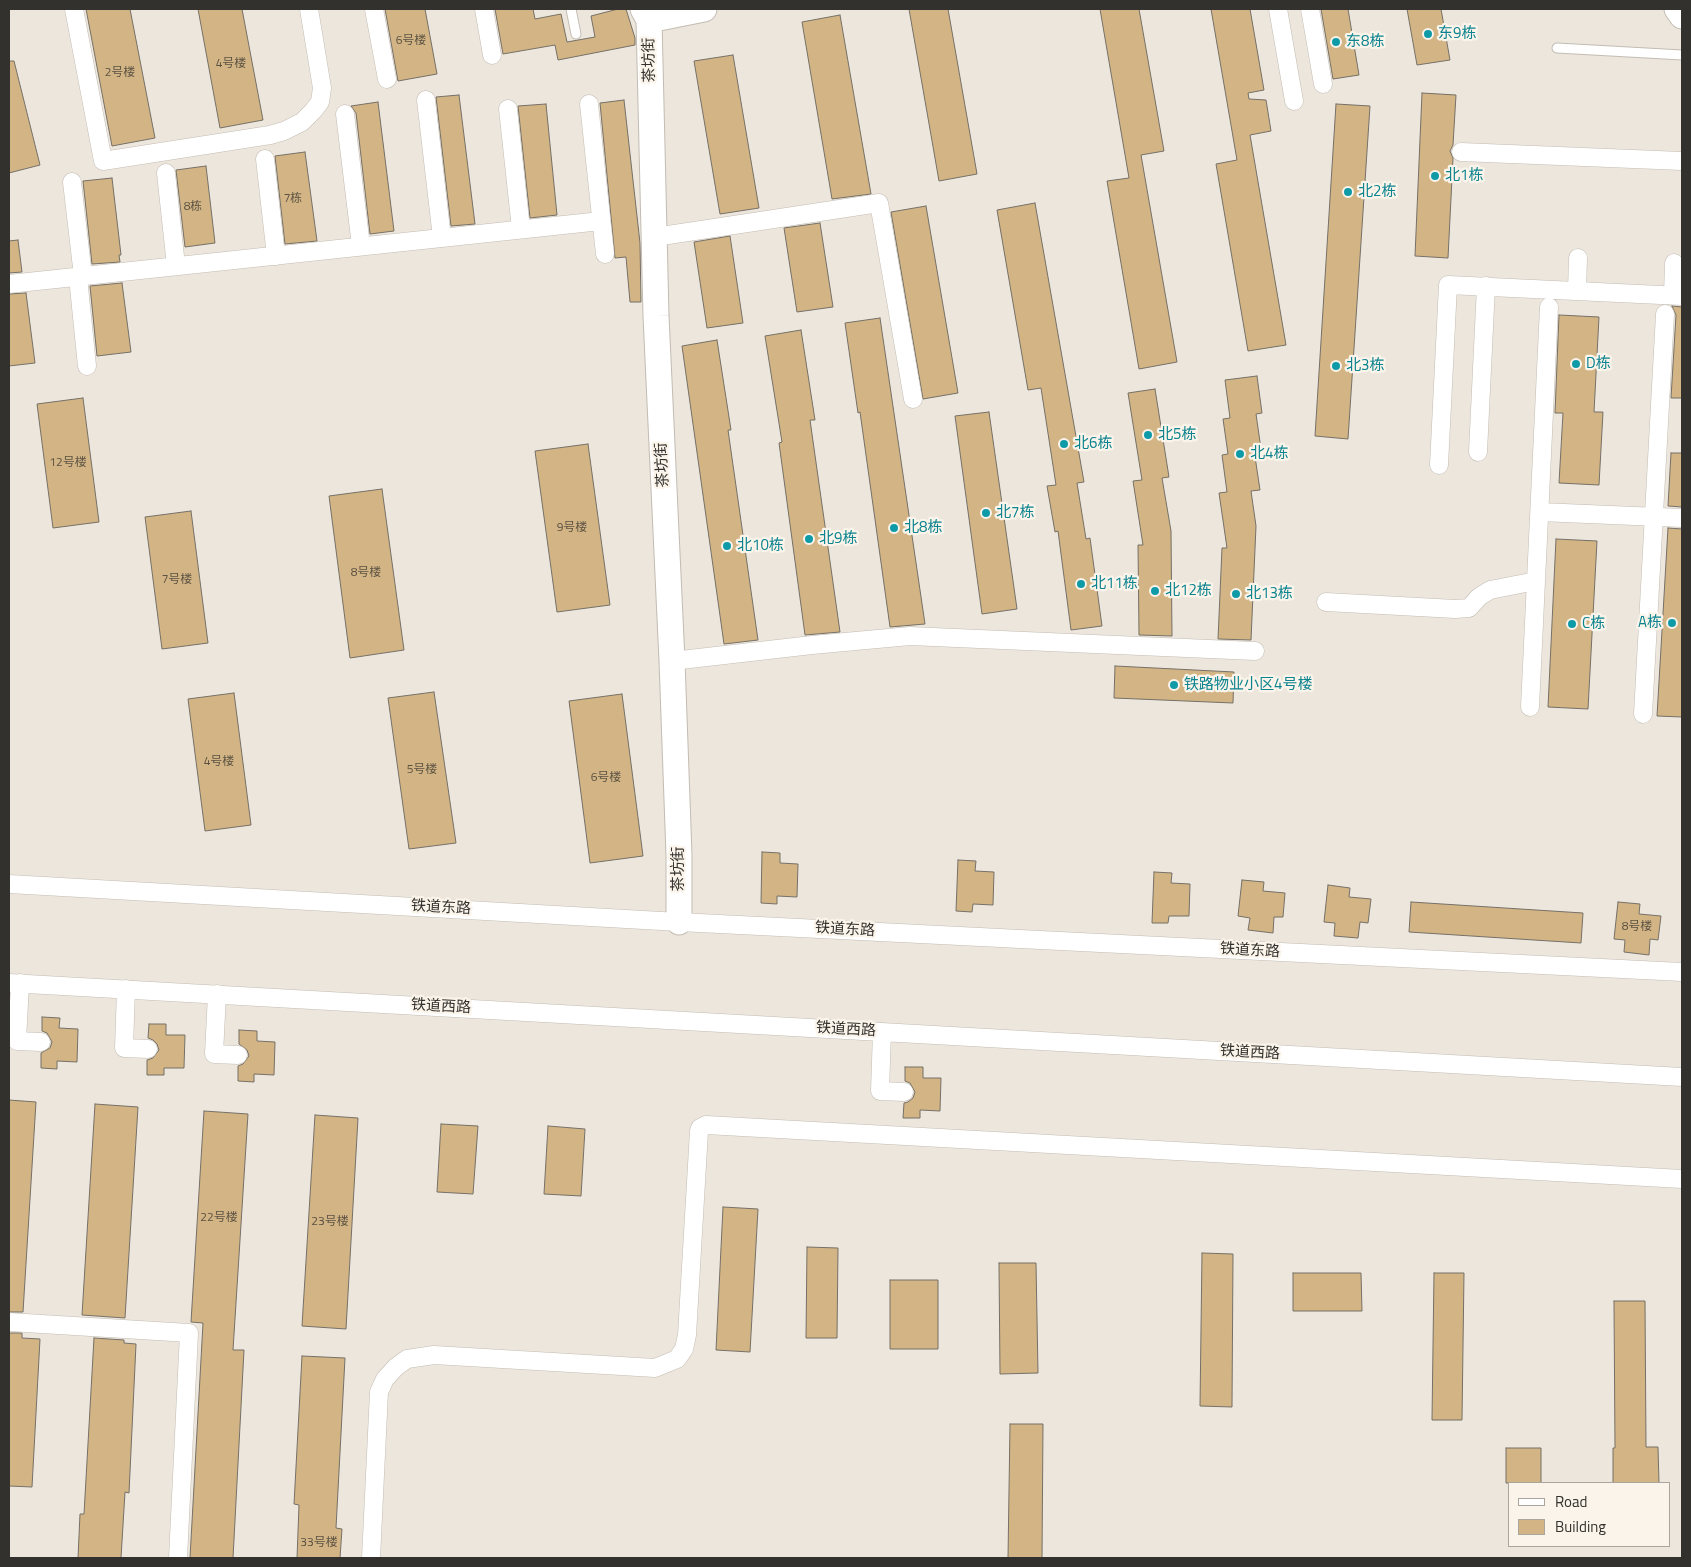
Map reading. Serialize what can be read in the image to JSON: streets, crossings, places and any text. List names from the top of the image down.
{
  "streets": {
    "street": ["茶坊街", "铁道东路", "铁道西路"]
  },
  "crossings": [
    ["茶坊街", "铁道东路"]
  ],
  "places": [
    "东9栋",
    "东8栋",
    "北1栋",
    "北2栋",
    "D栋",
    "北3栋",
    "北5栋",
    "北6栋",
    "北4栋",
    "北7栋",
    "北8栋",
    "北9栋",
    "北10栋",
    "北11栋",
    "北12栋",
    "北13栋",
    "A栋",
    "C栋",
    "铁路物业小区4号楼"
  ],
  "house_numbers": [
    "6号楼",
    "4号楼",
    "2号楼",
    "7栋",
    "8栋",
    "12号楼",
    "9号楼",
    "8号楼",
    "7号楼",
    "4号楼",
    "5号楼",
    "6号楼",
    "8号楼",
    "22号楼",
    "23号楼",
    "33号楼"
  ],
  "legend": ["Road", "Building"]
}
